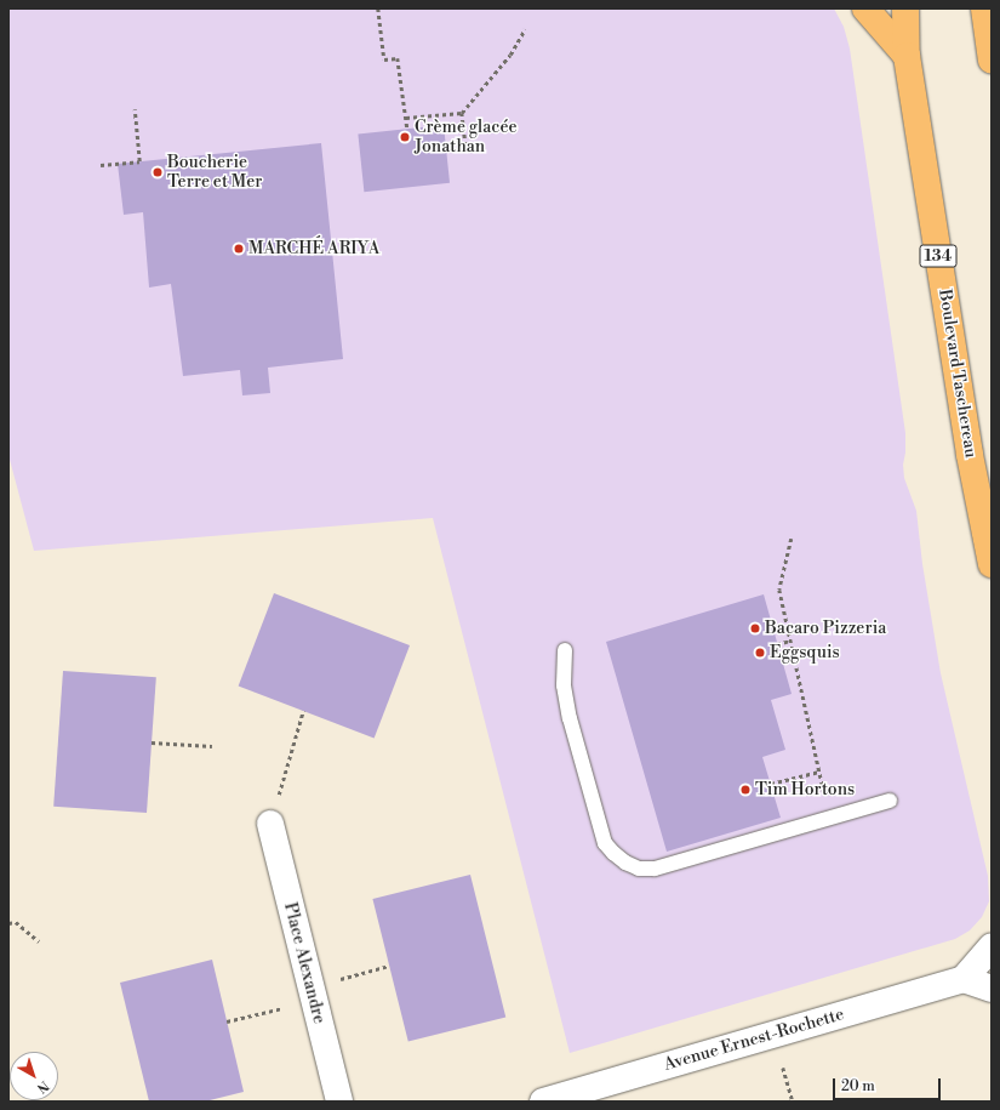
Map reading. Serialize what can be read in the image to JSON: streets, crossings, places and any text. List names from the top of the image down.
{
  "streets": {
    "main road": ["134", "Boulevard Taschereau"],
    "street": ["Place Alexandre", "Avenue Ernest-Rochette"]
  },
  "places": [
    "Crème glacée Jonathan",
    "Boucherie Terre et Mer",
    "MARCHÉ ARIYA",
    "Bacaro Pizzeria",
    "Eggsquis",
    "Tim Hortons"
  ],
  "scale_bar": "20 m",
  "north": "bottom right"
}
